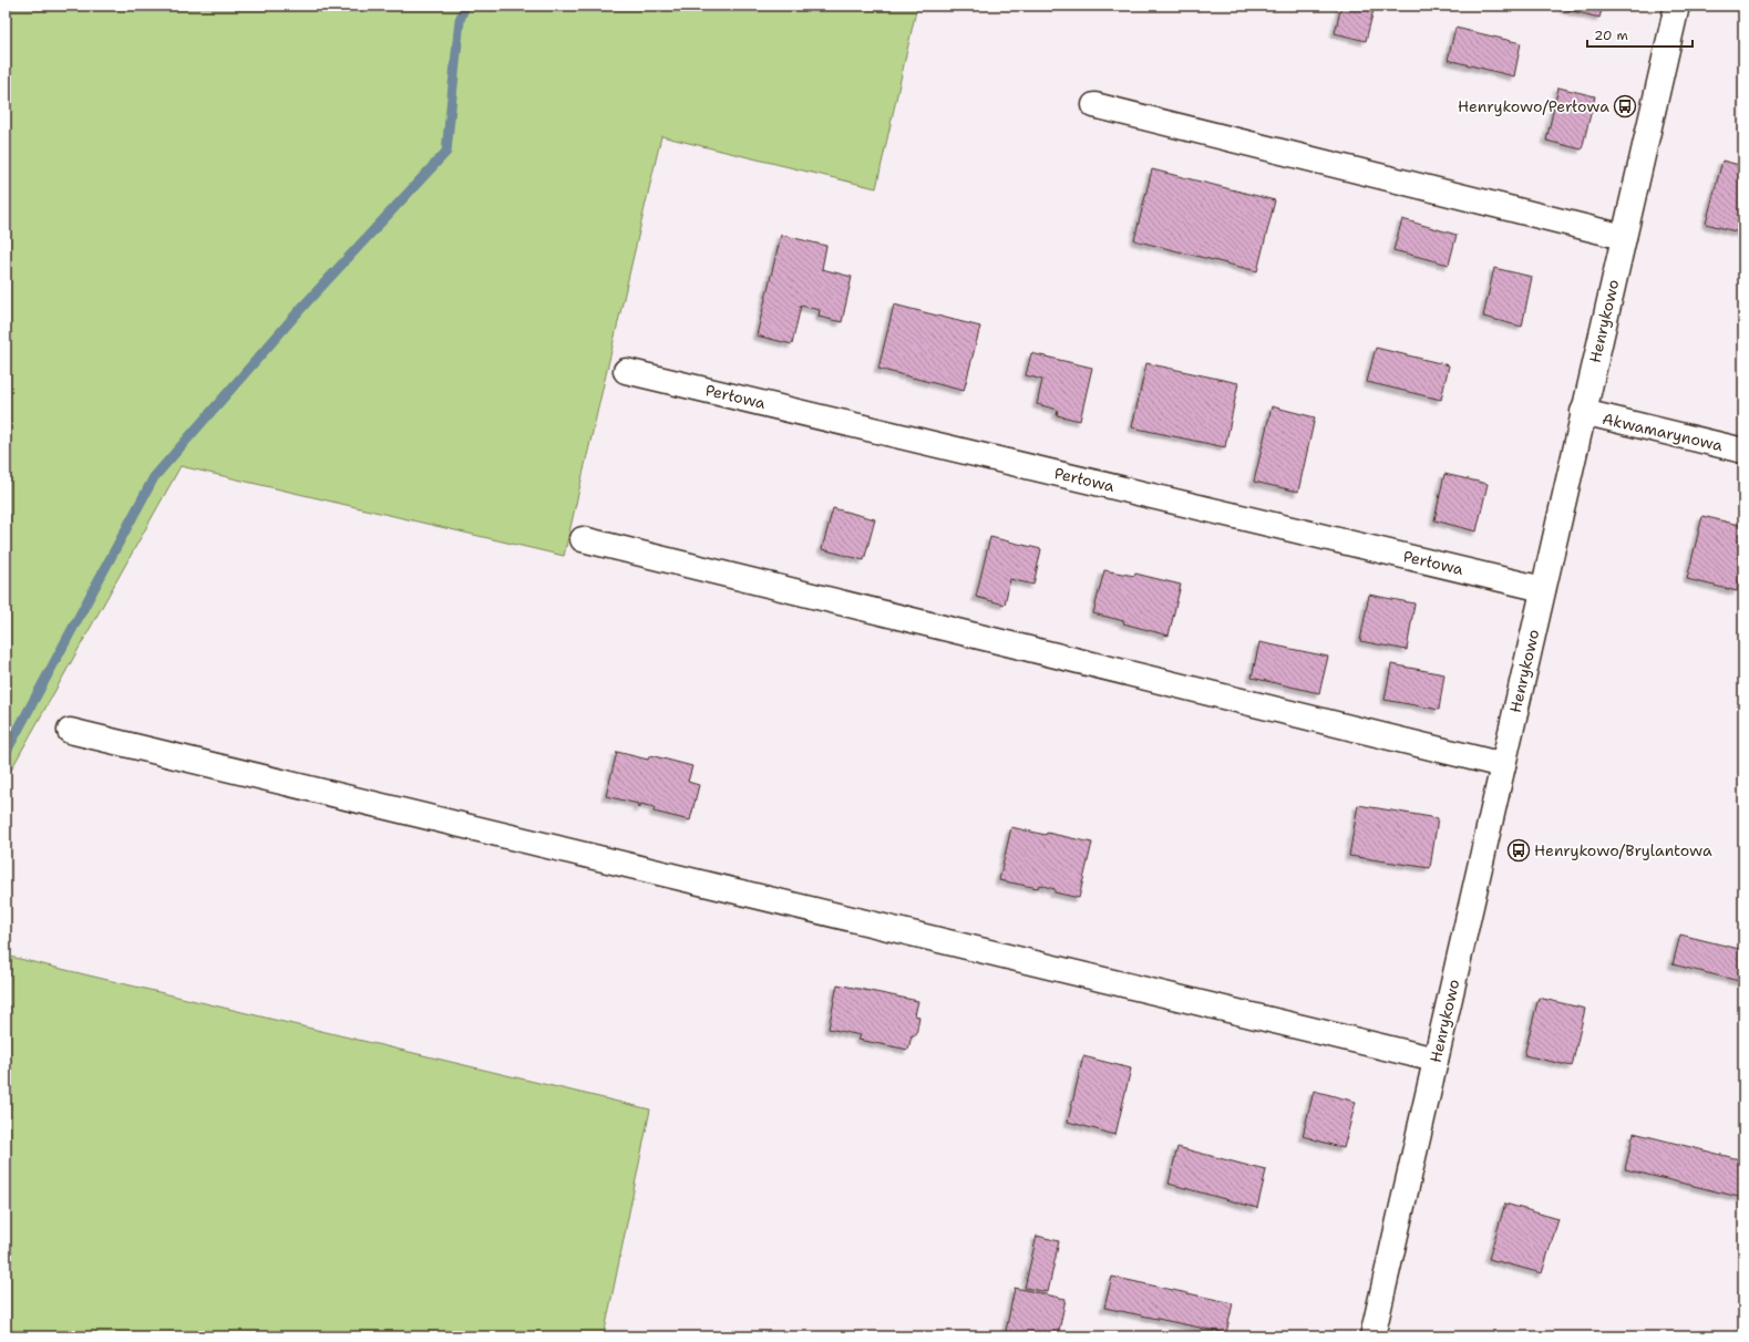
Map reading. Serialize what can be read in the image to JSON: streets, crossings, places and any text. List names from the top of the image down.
{
  "streets": {
    "street": ["Henrykowo", "Perłowa", "Akwamarynowa"]
  },
  "crossings": [
    ["Henrykowo", "Perłowa"],
    ["Henrykowo", "Akwamarynowa"]
  ],
  "places": {
    "bus stop": ["Henrykowo/Perłowa", "Henrykowo/Brylantowa"]
  },
  "scale_bar": "20 m"
}
